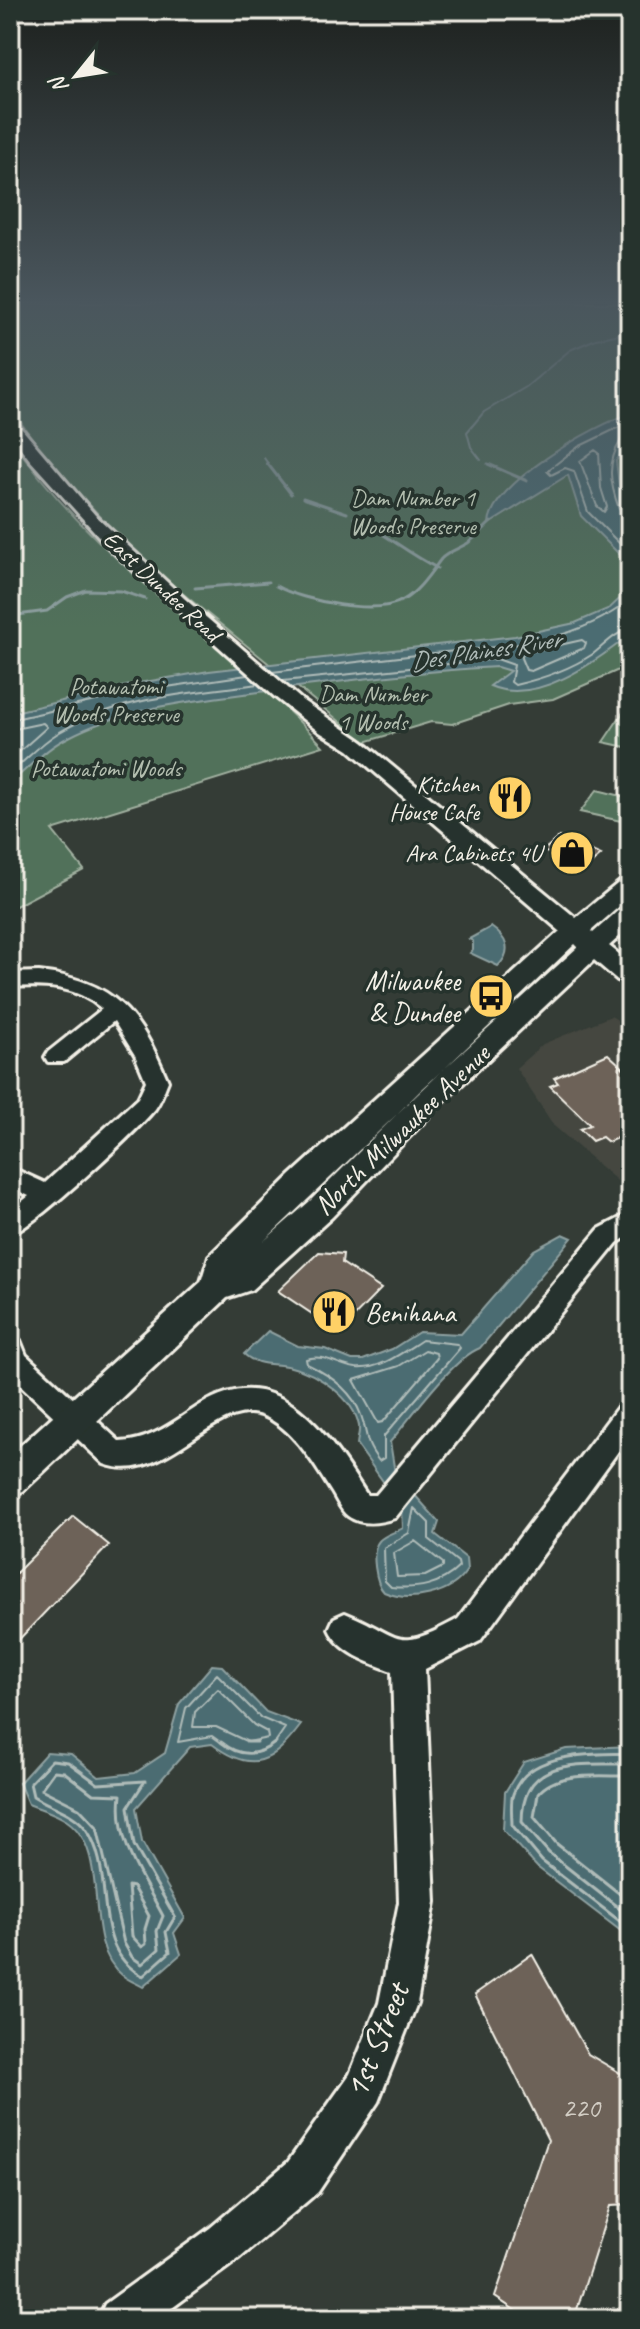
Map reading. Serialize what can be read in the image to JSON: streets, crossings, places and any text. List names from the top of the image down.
{
  "streets": {
    "main road": ["East Dundee Road", "North Milwaukee Avenue"],
    "street": ["1st Street"]
  },
  "crossings": [
    ["East Dundee Road", "North Milwaukee Avenue"]
  ],
  "water": ["Des Plaines River"],
  "parks": [
    "Dam Number 1 Woods Preserve",
    "Potawatomi Woods Preserve",
    "Dam Number 1 Woods",
    "Potawatomi Woods"
  ],
  "places": {
    "restaurant": ["Kitchen House Cafe", "Benihana"],
    "shop": ["Ara Cabinets 4U"],
    "bus stop": ["Milwaukee & Dundee"]
  },
  "house_numbers": ["220"],
  "north": "bottom left"
}
